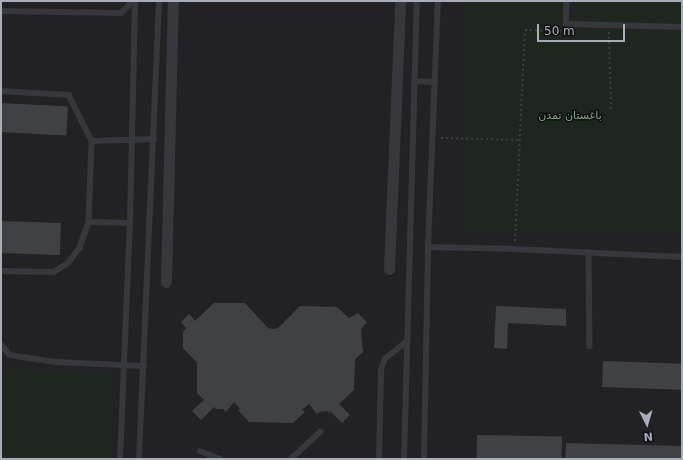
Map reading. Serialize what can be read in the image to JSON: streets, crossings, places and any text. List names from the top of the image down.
{
  "parks": ["باغستان تمدن"],
  "scale_bar": "50 m",
  "north": "bottom"
}
